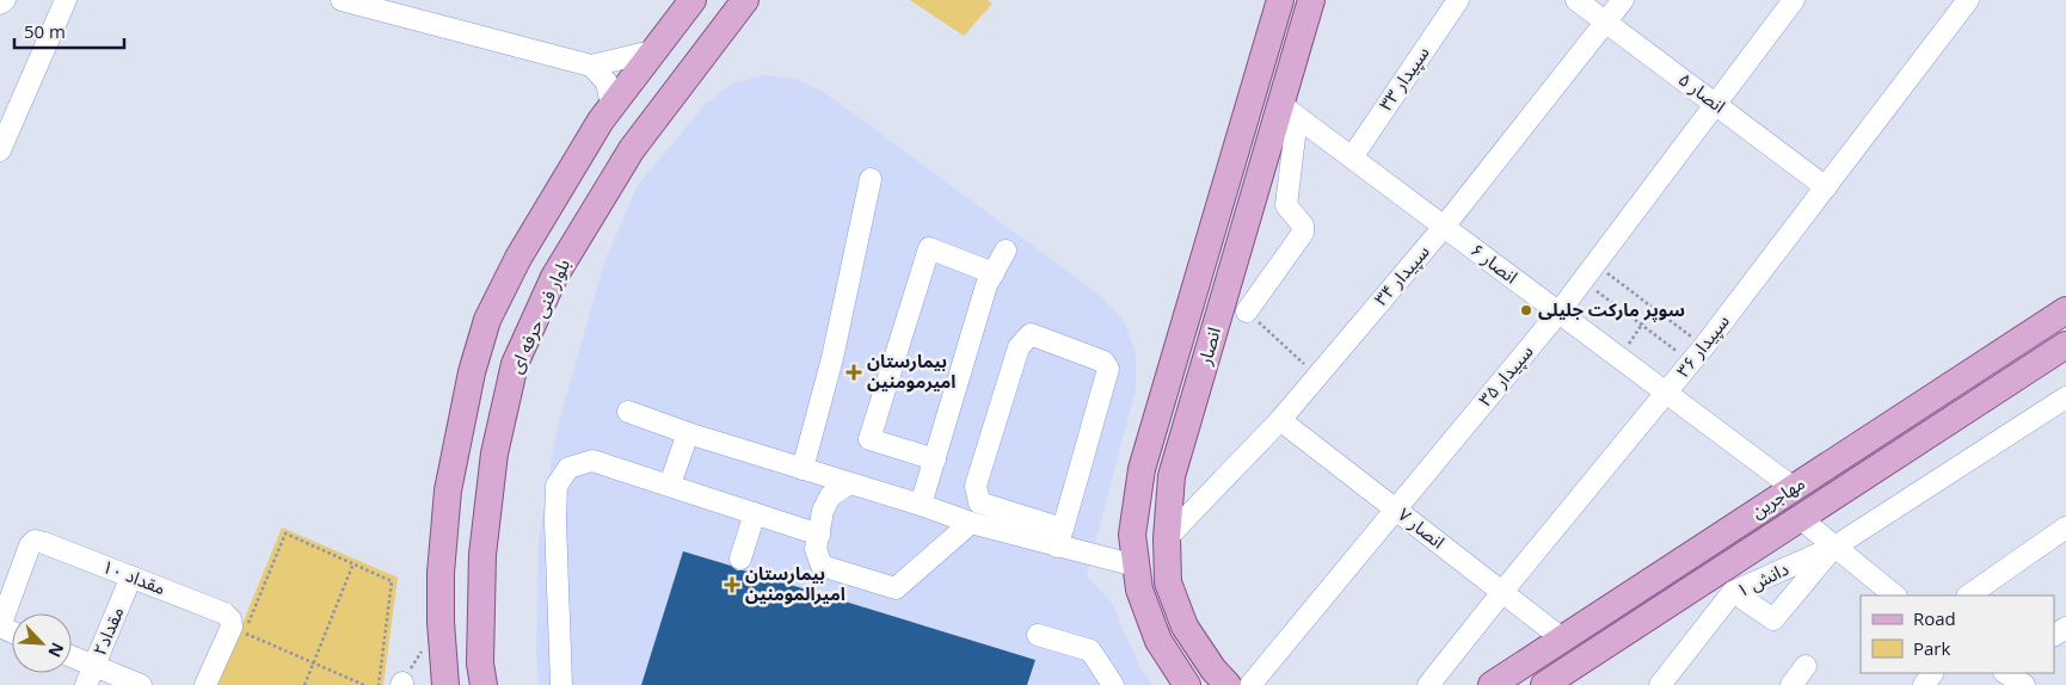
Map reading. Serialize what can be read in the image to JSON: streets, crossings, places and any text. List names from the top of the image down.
{
  "streets": {
    "main road": ["بلوار فنی حرفه ای", "انصار", "مهاجرین"],
    "street": [
      "سپیدار ۳۳",
      "انصار ۵",
      "انصار ۶",
      "سپیدار ۳۴",
      "سپیدار ۳۶",
      "سپیدار ۳۵",
      "انصار ۷",
      "مقداد ۱۰",
      "دانش ۱",
      "مقداد۲"
    ]
  },
  "crossings": [
    ["سپیدار ۳۳", "انصار ۶"],
    ["انصار ۵", "سپیدار ۳۴"],
    ["انصار ۵", "سپیدار ۳۶"],
    ["انصار ۵", "سپیدار ۳۵"],
    ["انصار ۶", "سپیدار ۳۴"],
    ["انصار ۶", "انصار"],
    ["انصار ۶", "سپیدار ۳۶"],
    ["انصار ۶", "سپیدار ۳۵"],
    ["انصار ۶", "مهاجرین"],
    ["سپیدار ۳۴", "انصار"],
    ["سپیدار ۳۴", "انصار ۷"],
    ["سپیدار ۳۶", "انصار ۷"],
    ["سپیدار ۳۵", "انصار ۷"],
    ["مهاجرین", "انصار ۷"],
    ["مقداد ۱۰", "مقداد۲"]
  ],
  "places": {
    "other": ["سوپر مارکت جلیلی"],
    "health": ["بیمارستان امیرمومنین", "بیمارستان امیرالمومنین"]
  },
  "legend": ["Road", "Park"],
  "scale_bar": "50 m",
  "north": "bottom right"
}
